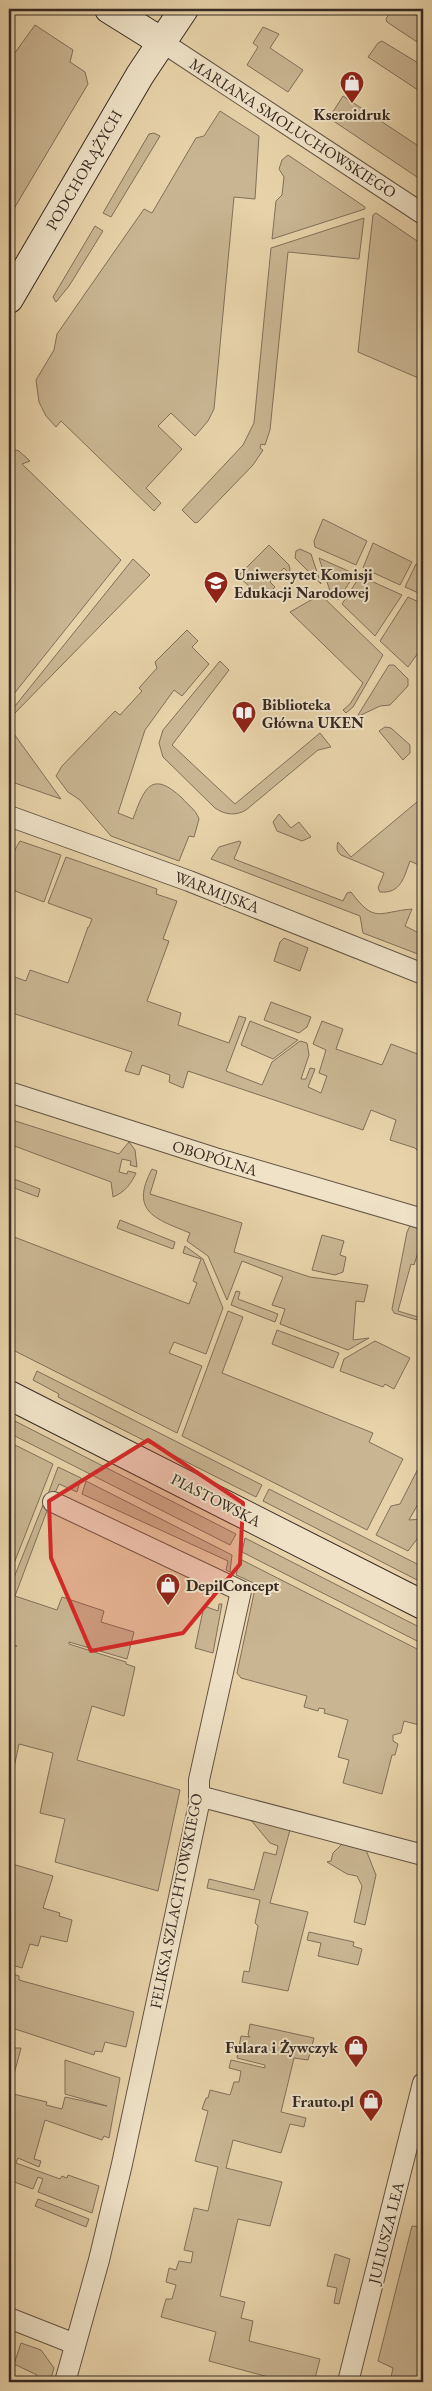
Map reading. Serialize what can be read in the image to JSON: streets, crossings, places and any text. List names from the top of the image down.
{
  "streets": {
    "street": [
      "MARIANA SMOLUCHOWSKIEGO",
      "PODCHORĄŻYCH",
      "WARMIJSKA",
      "OBOPÓLNA",
      "PIASTOWSKA",
      "FELIKSA SZLACHTOWSKIEGO",
      "JULIUSZA LEA"
    ]
  },
  "crossings": [
    ["MARIANA SMOLUCHOWSKIEGO", "PODCHORĄŻYCH"]
  ],
  "places": {
    "shop": [
      "Kseroidruk",
      "DepilConcept",
      "Fulara i Żywczyk",
      "Frauto.pl"
    ],
    "school or university": ["Uniwersytet Komisji Edukacji Narodowej"],
    "library": ["Biblioteka Główna UKEN"]
  }
}
